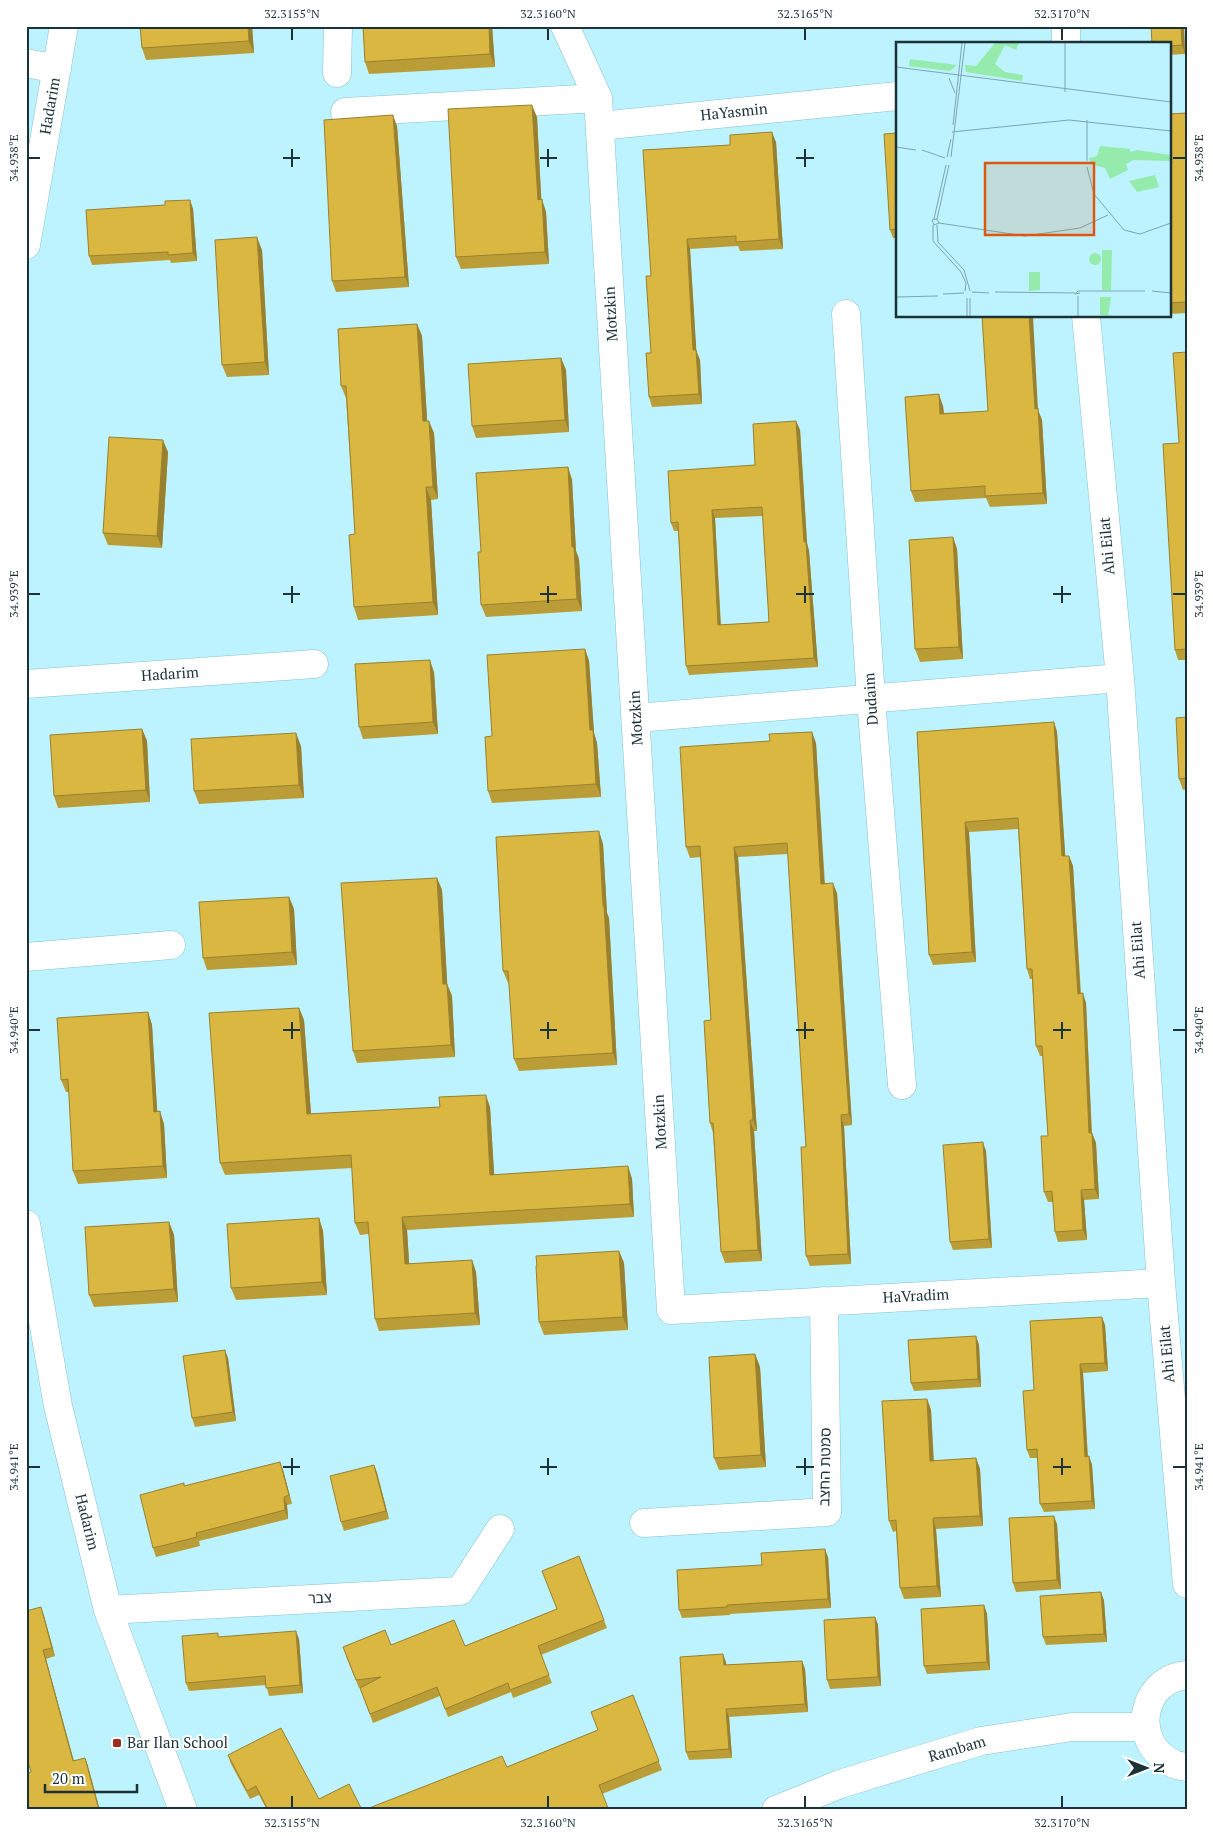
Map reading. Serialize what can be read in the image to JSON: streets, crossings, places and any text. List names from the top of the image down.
{
  "streets": {
    "street": [
      "Hadarim",
      "HaYasmin",
      "Motzkin",
      "Ahi Eilat",
      "Dudaim",
      "HaVradim",
      "סמטת החצב",
      "צבר",
      "Rambam"
    ]
  },
  "crossings": [
    ["Hadarim", "צבר"],
    ["HaYasmin", "Motzkin"],
    ["Motzkin", "HaVradim"],
    ["Ahi Eilat", "HaVradim"],
    ["HaVradim", "סמטת החצב"]
  ],
  "places": {
    "transit": ["Bar Ilan School"]
  },
  "scale_bar": "20 m",
  "north": "right",
  "coordinates": [
    "32.3155°N",
    "32.3160°N",
    "32.3165°N",
    "32.3170°N",
    "34.938°E",
    "34.939°E",
    "34.940°E",
    "34.941°E"
  ]
}
